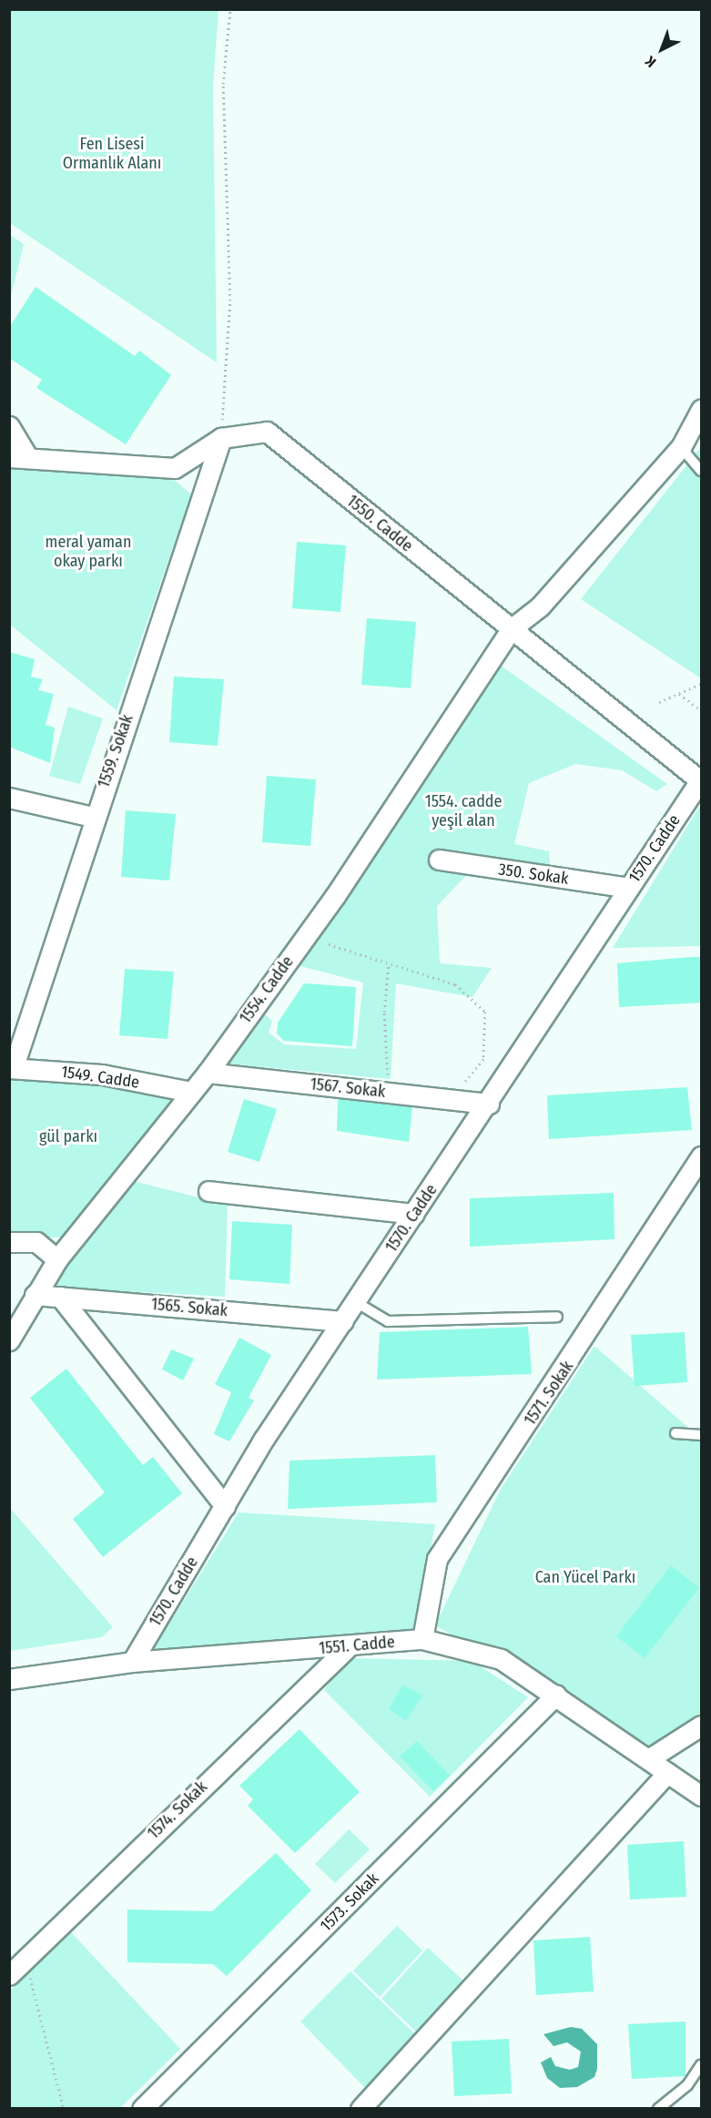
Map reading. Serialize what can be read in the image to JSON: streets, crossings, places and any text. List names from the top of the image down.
{
  "streets": {
    "street": [
      "1550. Cadde",
      "1559. Sokak",
      "1570. Cadde",
      "350. Sokak",
      "1554. Cadde",
      "1549. Cadde",
      "1567. Sokak",
      "1565. Sokak",
      "1571. Sokak",
      "1551. Cadde",
      "1574. Sokak",
      "1573. Sokak"
    ]
  },
  "crossings": [
    ["1550. Cadde", "1559. Sokak"],
    ["1550. Cadde", "1570. Cadde"],
    ["1550. Cadde", "1554. Cadde"],
    ["1559. Sokak", "1549. Cadde"],
    ["1570. Cadde", "350. Sokak"],
    ["1570. Cadde", "1567. Sokak"],
    ["1570. Cadde", "1565. Sokak"],
    ["1570. Cadde", "1551. Cadde"],
    ["1554. Cadde", "1549. Cadde"],
    ["1554. Cadde", "1567. Sokak"],
    ["1554. Cadde", "1565. Sokak"],
    ["1571. Sokak", "1551. Cadde"],
    ["1551. Cadde", "1574. Sokak"],
    ["1551. Cadde", "1573. Sokak"]
  ],
  "parks": [
    "Fen Lisesi Ormanlık Alanı",
    "meral yaman okay parkı",
    "1554. cadde yeşil alan",
    "gül parkı",
    "Can Yücel Parkı"
  ],
  "north": "bottom left"
}
